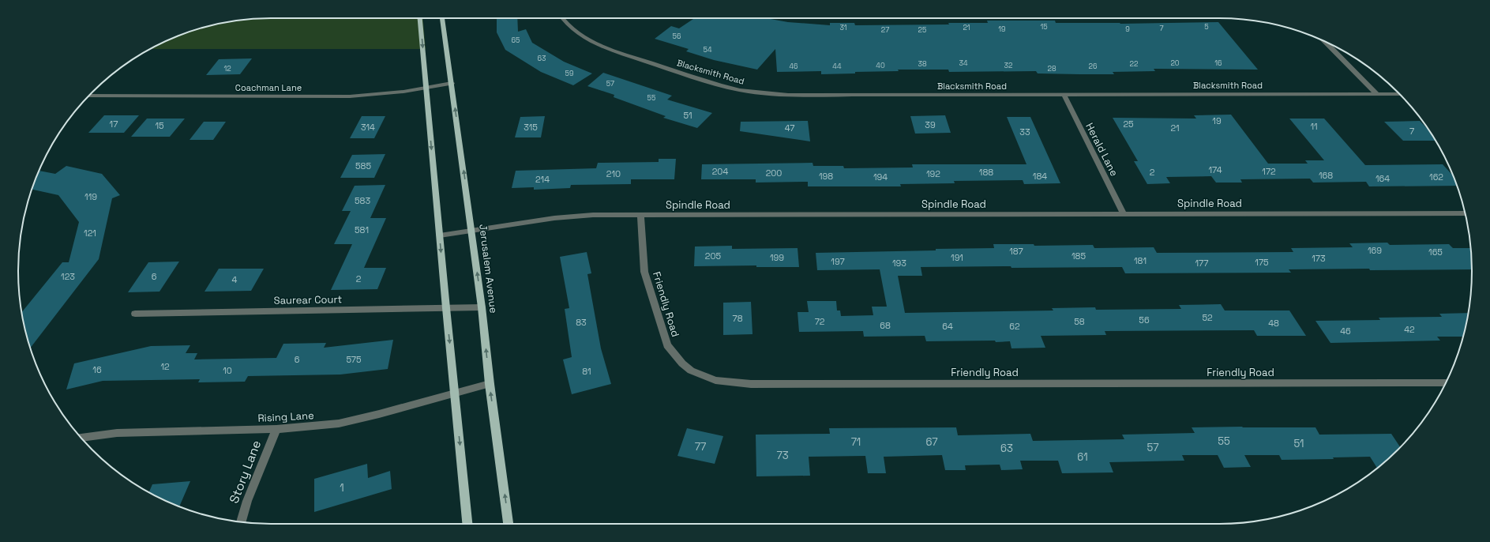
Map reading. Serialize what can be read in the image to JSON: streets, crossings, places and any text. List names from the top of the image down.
{
  "streets": {
    "main road": ["Jerusalem Avenue"],
    "street": [
      "Blacksmith Road",
      "Coachman Lane",
      "Herald Lane",
      "Spindle Road",
      "Saurear Court",
      "Friendly Road",
      "Rising Lane",
      "Story Lane"
    ]
  },
  "crossings": [
    ["Blacksmith Road", "Herald Lane"],
    ["Coachman Lane", "Jerusalem Avenue"],
    ["Herald Lane", "Spindle Road"],
    ["Spindle Road", "Jerusalem Avenue"],
    ["Spindle Road", "Friendly Road"],
    ["Jerusalem Avenue", "Saurear Court"],
    ["Jerusalem Avenue", "Rising Lane"],
    ["Rising Lane", "Story Lane"]
  ],
  "house_numbers": [
    "15",
    "5",
    "31",
    "21",
    "7",
    "19",
    "9",
    "27",
    "25",
    "56",
    "65",
    "54",
    "63",
    "34",
    "20",
    "16",
    "38",
    "22",
    "40",
    "32",
    "46",
    "44",
    "26",
    "12",
    "28",
    "59",
    "57",
    "55",
    "51",
    "19",
    "17",
    "25",
    "39",
    "15",
    "11",
    "314",
    "315",
    "47",
    "21",
    "7",
    "33",
    "585",
    "174",
    "204",
    "172",
    "188",
    "2",
    "200",
    "210",
    "192",
    "168",
    "198",
    "184",
    "194",
    "162",
    "164",
    "214",
    "119",
    "583",
    "581",
    "121",
    "169",
    "187",
    "165",
    "205",
    "185",
    "199",
    "191",
    "173",
    "181",
    "197",
    "175",
    "193",
    "177",
    "123",
    "6",
    "2",
    "4",
    "52",
    "78",
    "56",
    "72",
    "58",
    "83",
    "48",
    "68",
    "64",
    "62",
    "42",
    "46",
    "6",
    "575",
    "12",
    "16",
    "10",
    "81",
    "55",
    "71",
    "67",
    "51",
    "77",
    "57",
    "63",
    "73",
    "61",
    "1"
  ]
}
